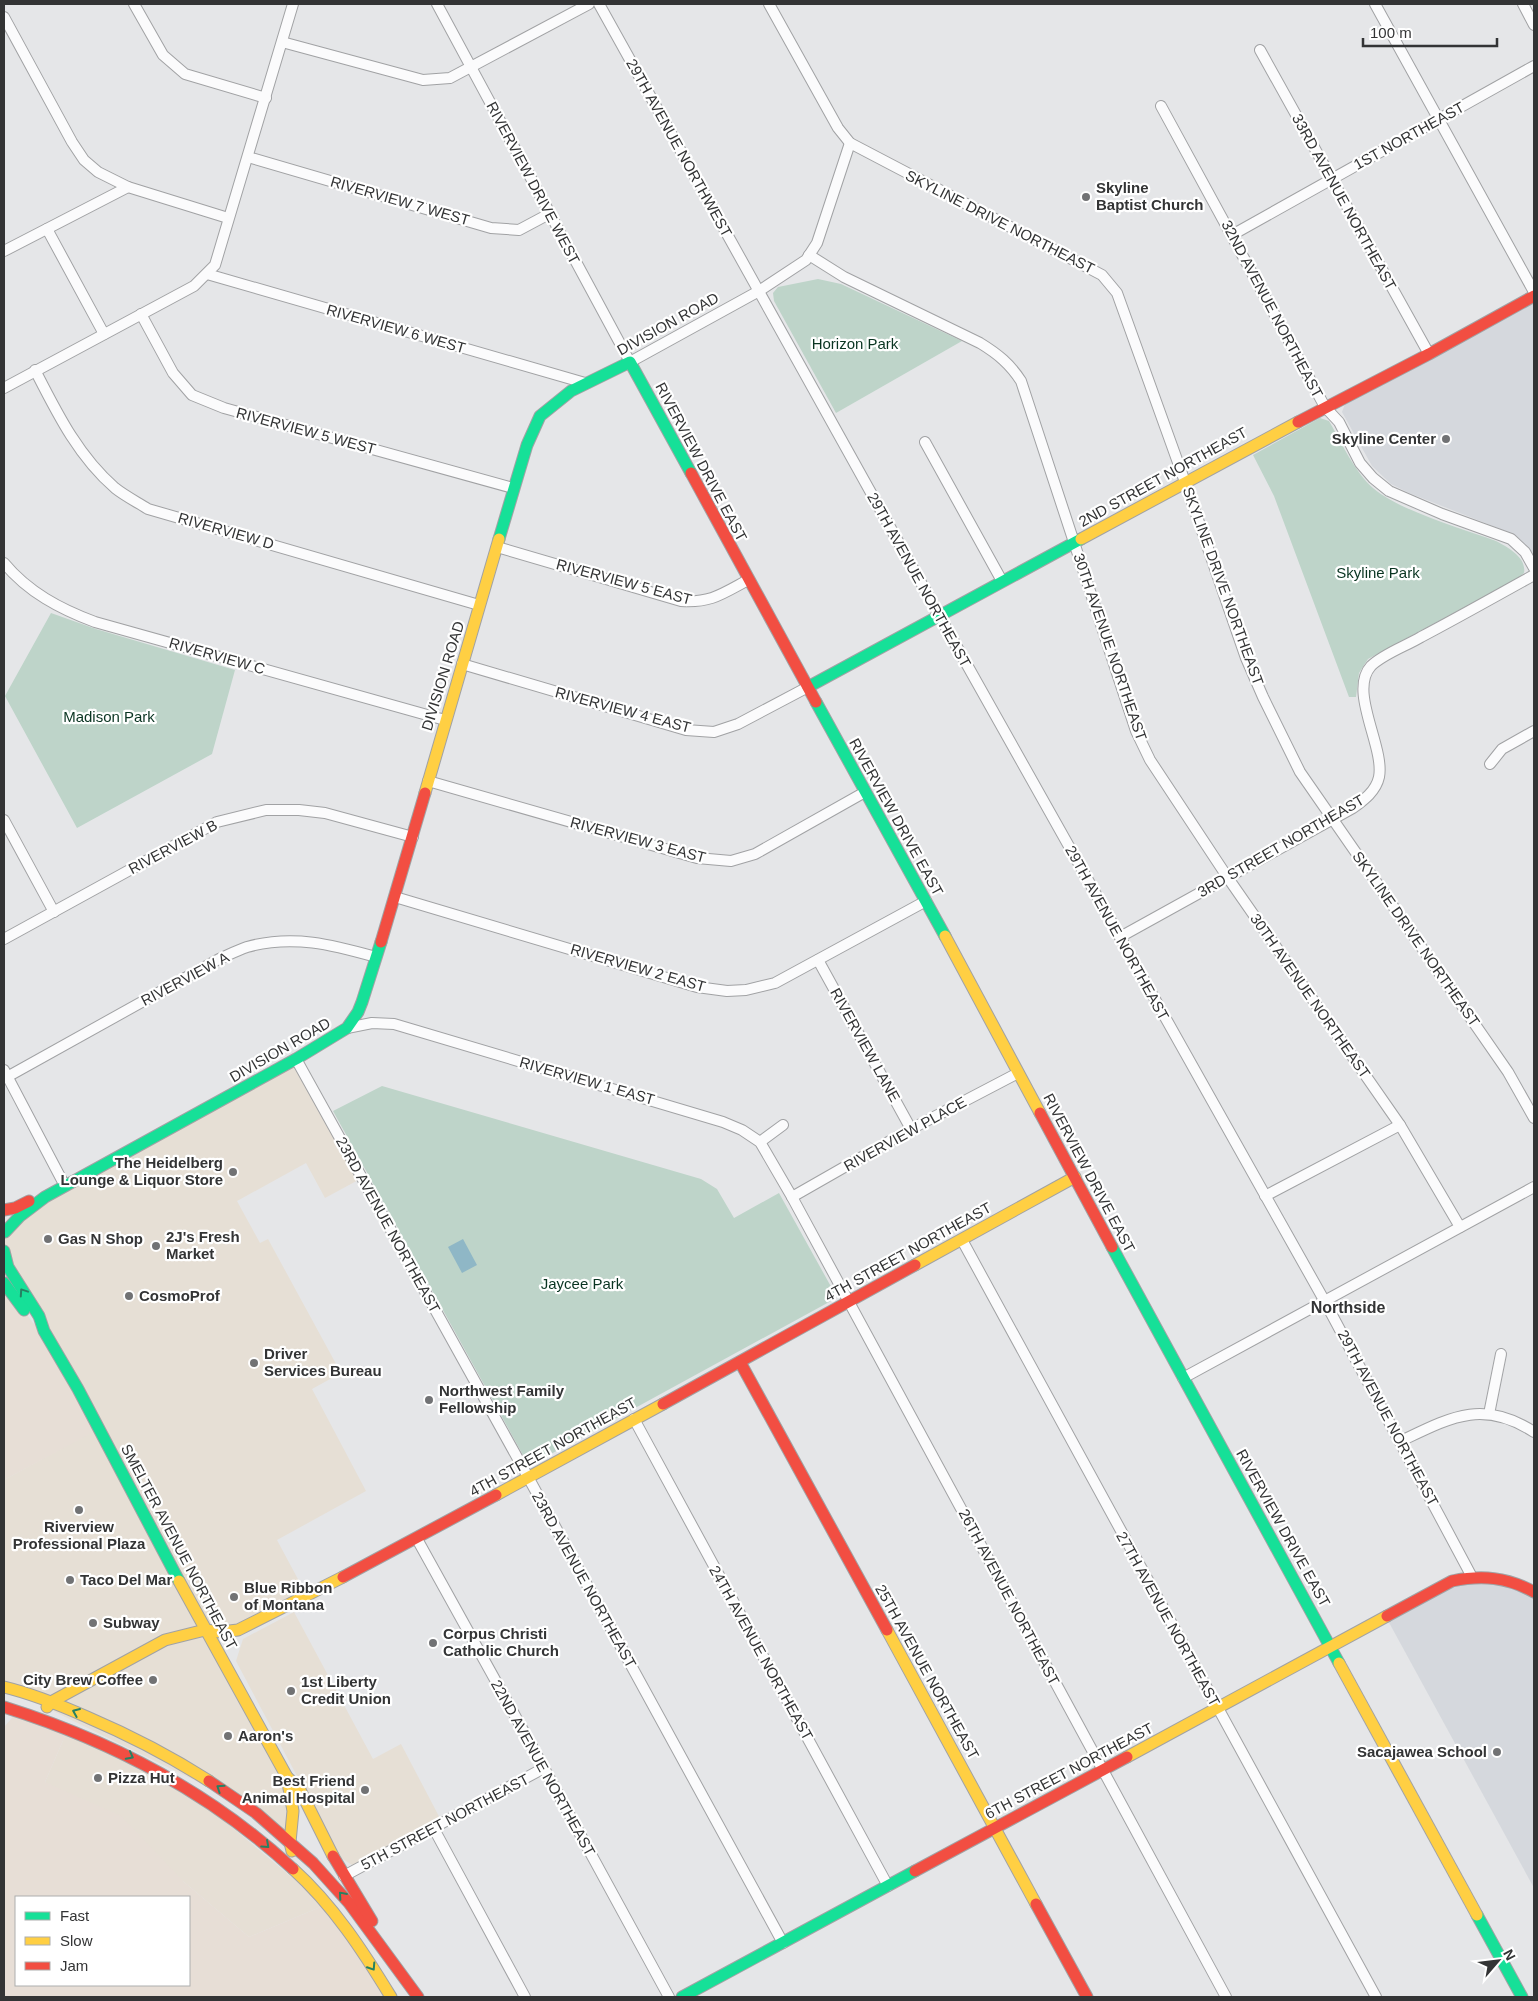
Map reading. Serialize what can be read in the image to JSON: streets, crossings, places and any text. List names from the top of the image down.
{
  "streets": {
    "main road": [
      "DIVISION ROAD",
      "RIVERVIEW DRIVE EAST",
      "2ND STREET NORTHEAST",
      "4TH STREET NORTHEAST",
      "SMELTER AVENUE NORTHEAST",
      "25TH AVENUE NORTHEAST",
      "6TH STREET NORTHEAST"
    ],
    "street": [
      "1ST NORTHEAST",
      "29TH AVENUE NORTHWEST",
      "RIVERVIEW DRIVE WEST",
      "RIVERVIEW 7 WEST",
      "33RD AVENUE NORTHEAST",
      "SKYLINE DRIVE NORTHEAST",
      "32ND AVENUE NORTHEAST",
      "RIVERVIEW 6 WEST",
      "RIVERVIEW 5 WEST",
      "RIVERVIEW D",
      "29TH AVENUE NORTHEAST",
      "RIVERVIEW 5 EAST",
      "30TH AVENUE NORTHEAST",
      "RIVERVIEW C",
      "RIVERVIEW 4 EAST",
      "RIVERVIEW 3 EAST",
      "3RD STREET NORTHEAST",
      "RIVERVIEW B",
      "RIVERVIEW 2 EAST",
      "RIVERVIEW A",
      "RIVERVIEW LANE",
      "RIVERVIEW 1 EAST",
      "RIVERVIEW PLACE",
      "23RD AVENUE NORTHEAST",
      "26TH AVENUE NORTHEAST",
      "27TH AVENUE NORTHEAST",
      "24TH AVENUE NORTHEAST",
      "22ND AVENUE NORTHEAST",
      "5TH STREET NORTHEAST"
    ]
  },
  "crossings": [
    ["1ST NORTHEAST", "33RD AVENUE NORTHEAST"],
    ["1ST NORTHEAST", "32ND AVENUE NORTHEAST"],
    ["29TH AVENUE NORTHWEST", "DIVISION ROAD"],
    ["29TH AVENUE NORTHWEST", "29TH AVENUE NORTHEAST"],
    ["RIVERVIEW DRIVE WEST", "RIVERVIEW 7 WEST"],
    ["RIVERVIEW DRIVE WEST", "DIVISION ROAD"],
    ["RIVERVIEW DRIVE WEST", "RIVERVIEW DRIVE EAST"],
    ["33RD AVENUE NORTHEAST", "2ND STREET NORTHEAST"],
    ["SKYLINE DRIVE NORTHEAST", "DIVISION ROAD"],
    ["SKYLINE DRIVE NORTHEAST", "2ND STREET NORTHEAST"],
    ["SKYLINE DRIVE NORTHEAST", "3RD STREET NORTHEAST"],
    ["32ND AVENUE NORTHEAST", "2ND STREET NORTHEAST"],
    ["DIVISION ROAD", "RIVERVIEW 6 WEST"],
    ["DIVISION ROAD", "RIVERVIEW 5 WEST"],
    ["DIVISION ROAD", "RIVERVIEW DRIVE EAST"],
    ["DIVISION ROAD", "RIVERVIEW D"],
    ["DIVISION ROAD", "29TH AVENUE NORTHEAST"],
    ["DIVISION ROAD", "RIVERVIEW 5 EAST"],
    ["DIVISION ROAD", "30TH AVENUE NORTHEAST"],
    ["DIVISION ROAD", "RIVERVIEW C"],
    ["DIVISION ROAD", "RIVERVIEW 4 EAST"],
    ["DIVISION ROAD", "RIVERVIEW 3 EAST"],
    ["DIVISION ROAD", "RIVERVIEW B"],
    ["DIVISION ROAD", "RIVERVIEW 2 EAST"],
    ["DIVISION ROAD", "RIVERVIEW A"],
    ["DIVISION ROAD", "RIVERVIEW 1 EAST"],
    ["DIVISION ROAD", "23RD AVENUE NORTHEAST"],
    ["RIVERVIEW DRIVE EAST", "2ND STREET NORTHEAST"],
    ["RIVERVIEW DRIVE EAST", "RIVERVIEW 5 EAST"],
    ["RIVERVIEW DRIVE EAST", "RIVERVIEW 4 EAST"],
    ["RIVERVIEW DRIVE EAST", "RIVERVIEW 3 EAST"],
    ["RIVERVIEW DRIVE EAST", "RIVERVIEW 2 EAST"],
    ["RIVERVIEW DRIVE EAST", "RIVERVIEW PLACE"],
    ["RIVERVIEW DRIVE EAST", "4TH STREET NORTHEAST"],
    ["RIVERVIEW DRIVE EAST", "6TH STREET NORTHEAST"],
    ["2ND STREET NORTHEAST", "29TH AVENUE NORTHEAST"],
    ["2ND STREET NORTHEAST", "30TH AVENUE NORTHEAST"],
    ["2ND STREET NORTHEAST", "RIVERVIEW 4 EAST"],
    ["29TH AVENUE NORTHEAST", "3RD STREET NORTHEAST"],
    ["29TH AVENUE NORTHEAST", "6TH STREET NORTHEAST"],
    ["30TH AVENUE NORTHEAST", "3RD STREET NORTHEAST"],
    ["RIVERVIEW 2 EAST", "RIVERVIEW LANE"],
    ["RIVERVIEW LANE", "RIVERVIEW PLACE"],
    ["RIVERVIEW 1 EAST", "RIVERVIEW PLACE"],
    ["RIVERVIEW 1 EAST", "26TH AVENUE NORTHEAST"],
    ["RIVERVIEW PLACE", "26TH AVENUE NORTHEAST"],
    ["23RD AVENUE NORTHEAST", "4TH STREET NORTHEAST"],
    ["23RD AVENUE NORTHEAST", "6TH STREET NORTHEAST"],
    ["4TH STREET NORTHEAST", "SMELTER AVENUE NORTHEAST"],
    ["4TH STREET NORTHEAST", "26TH AVENUE NORTHEAST"],
    ["4TH STREET NORTHEAST", "27TH AVENUE NORTHEAST"],
    ["4TH STREET NORTHEAST", "24TH AVENUE NORTHEAST"],
    ["4TH STREET NORTHEAST", "25TH AVENUE NORTHEAST"],
    ["4TH STREET NORTHEAST", "22ND AVENUE NORTHEAST"],
    ["SMELTER AVENUE NORTHEAST", "5TH STREET NORTHEAST"],
    ["26TH AVENUE NORTHEAST", "6TH STREET NORTHEAST"],
    ["27TH AVENUE NORTHEAST", "6TH STREET NORTHEAST"],
    ["24TH AVENUE NORTHEAST", "6TH STREET NORTHEAST"],
    ["25TH AVENUE NORTHEAST", "6TH STREET NORTHEAST"],
    ["22ND AVENUE NORTHEAST", "5TH STREET NORTHEAST"]
  ],
  "districts": ["Northside"],
  "parks": [
    "Horizon Park",
    "Skyline Park",
    "Madison Park",
    "Jaycee Park"
  ],
  "places": [
    "Skyline Baptist Church",
    "Skyline Center",
    "The Heidelberg Lounge & Liquor Store",
    "Gas N Shop",
    "2J's Fresh Market",
    "CosmoProf",
    "Driver Services Bureau",
    "Northwest Family Fellowship",
    "Riverview Professional Plaza",
    "Taco Del Mar",
    "Blue Ribbon of Montana",
    "Subway",
    "Corpus Christi Catholic Church",
    "City Brew Coffee",
    "1st Liberty Credit Union",
    "Aaron's",
    "Sacajawea School",
    "Pizza Hut",
    "Best Friend Animal Hospital"
  ],
  "legend": ["Fast", "Slow", "Jam"],
  "scale_bar": "100 m",
  "north": "top right"
}
